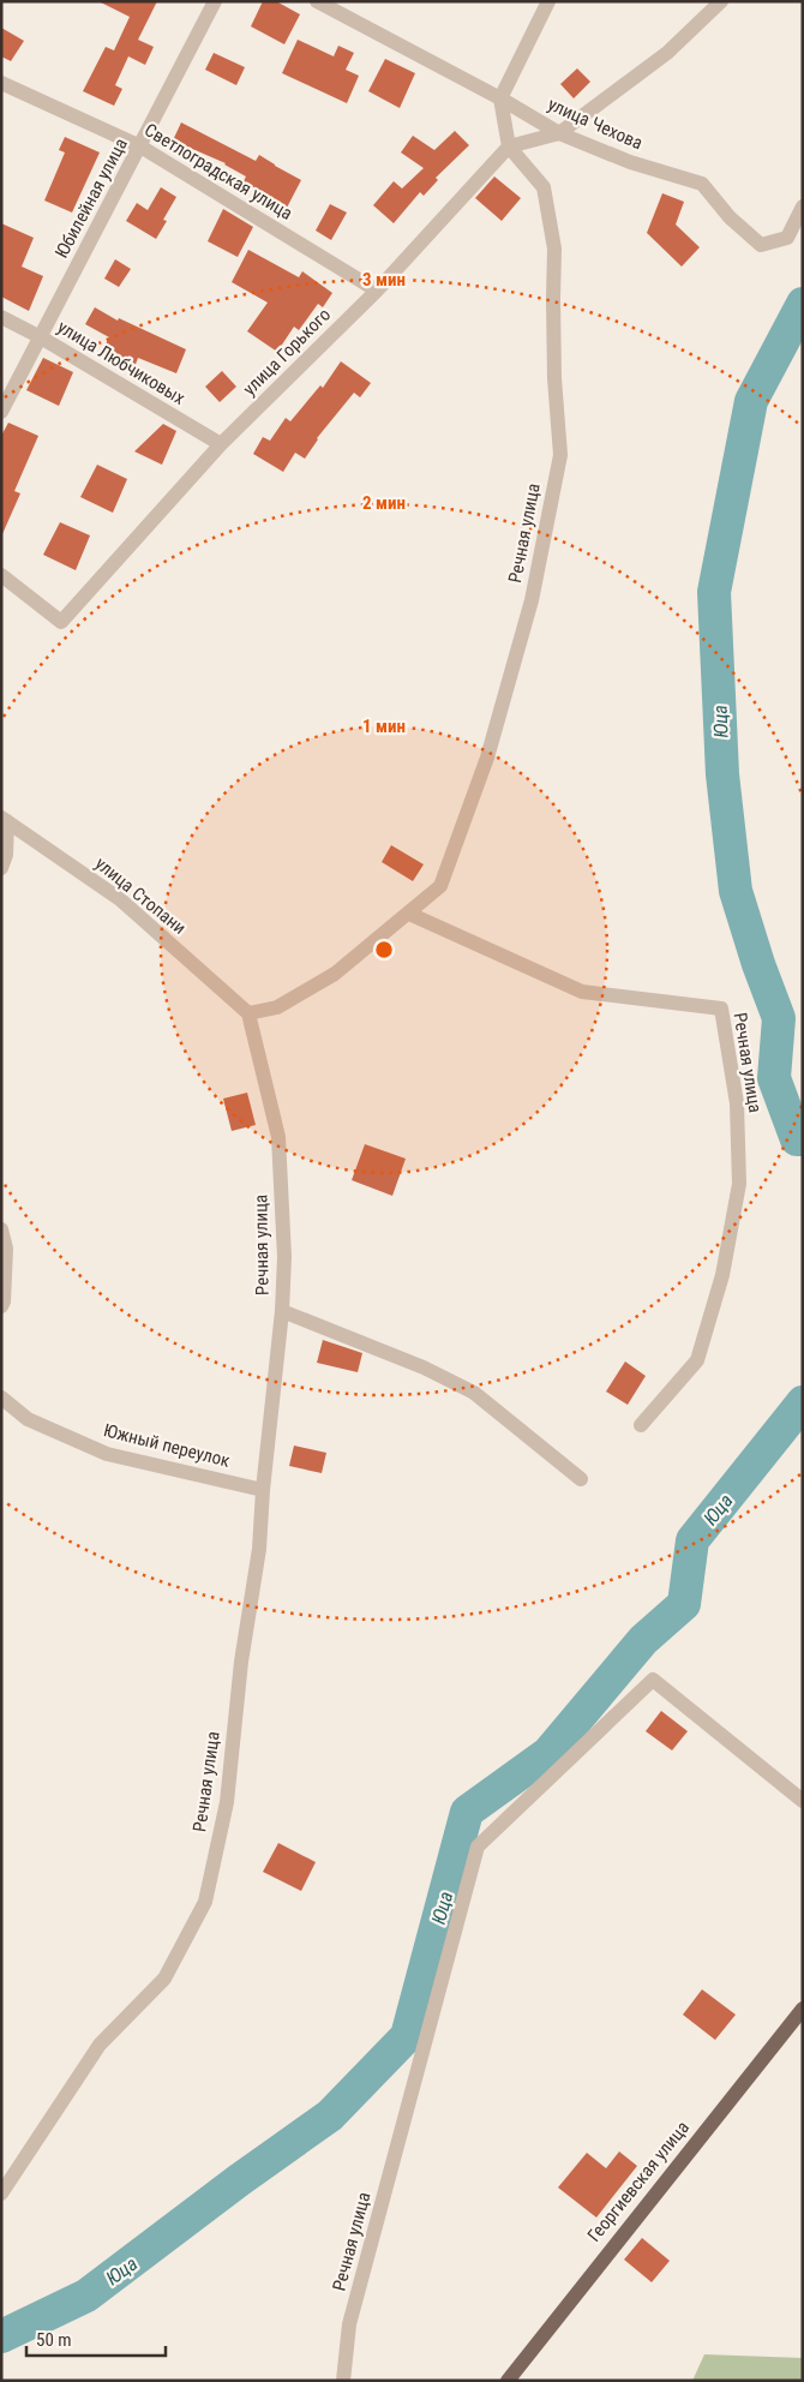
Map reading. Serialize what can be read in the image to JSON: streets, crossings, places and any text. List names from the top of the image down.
{
  "streets": {
    "main road": ["Георгиевская улица"],
    "street": [
      "улица Чехова",
      "Светлоградская улица",
      "Юбилейная улица",
      "улица Горького",
      "улица Любчиковых",
      "Речная улица",
      "улица Стопани",
      "Южный переулок"
    ]
  },
  "crossings": [
    ["Светлоградская улица", "Юбилейная улица"],
    ["Светлоградская улица", "улица Горького"],
    ["Юбилейная улица", "улица Любчиковых"],
    ["улица Горького", "улица Любчиковых"],
    ["улица Горького", "Речная улица"],
    ["Речная улица", "улица Стопани"],
    ["Речная улица", "Южный переулок"]
  ],
  "water": ["Юца"],
  "scale_bar": "50 m",
  "rings": ["3 мин", "2 мин", "1 мин"]
}
